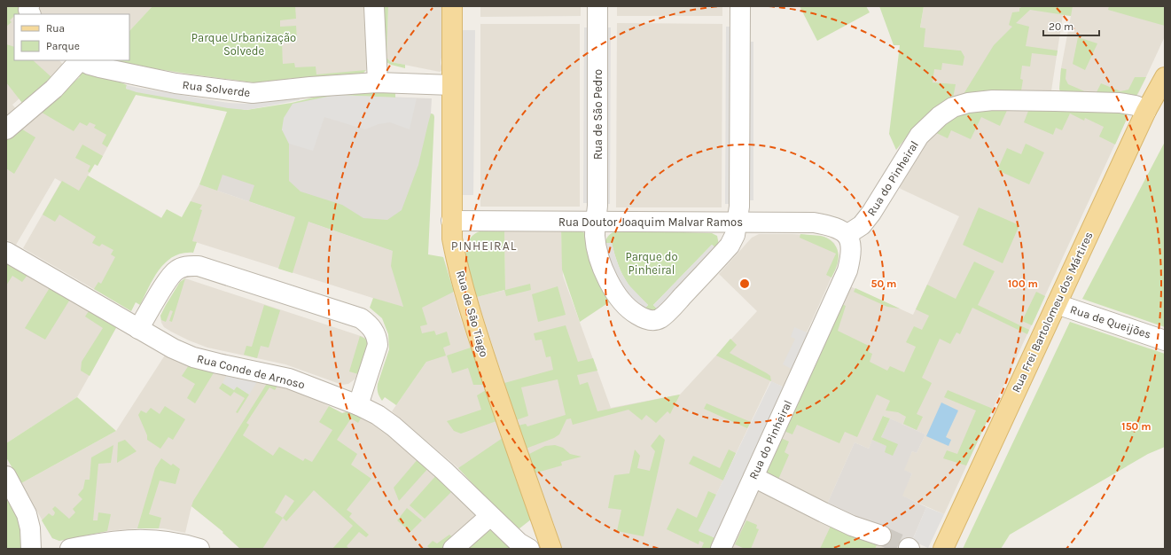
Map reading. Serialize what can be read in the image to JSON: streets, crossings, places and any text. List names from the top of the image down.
{
  "streets": {
    "main road": ["Rua Frei Bartolomeu dos Mártires", "Rua de São Tiago"],
    "street": [
      "Rua Solverde",
      "Rua de São Pedro",
      "Rua do Pinheiral",
      "Rua Doutor Joaquim Malvar Ramos",
      "Rua de Queijões",
      "Rua Conde de Arnoso"
    ]
  },
  "crossings": [
    ["Rua Solverde", "Rua de São Tiago"],
    ["Rua de São Pedro", "Rua Doutor Joaquim Malvar Ramos"],
    ["Rua do Pinheiral", "Rua Doutor Joaquim Malvar Ramos"],
    ["Rua do Pinheiral", "Rua Frei Bartolomeu dos Mártires"],
    ["Rua Doutor Joaquim Malvar Ramos", "Rua de São Tiago"],
    ["Rua Frei Bartolomeu dos Mártires", "Rua de Queijões"]
  ],
  "districts": ["PINHEIRAL"],
  "parks": ["Parque Urbanização Solvede", "Parque do Pinheiral"],
  "legend": ["Rua", "Parque"],
  "scale_bar": "20 m",
  "rings": ["50 m", "100 m", "150 m"]
}
